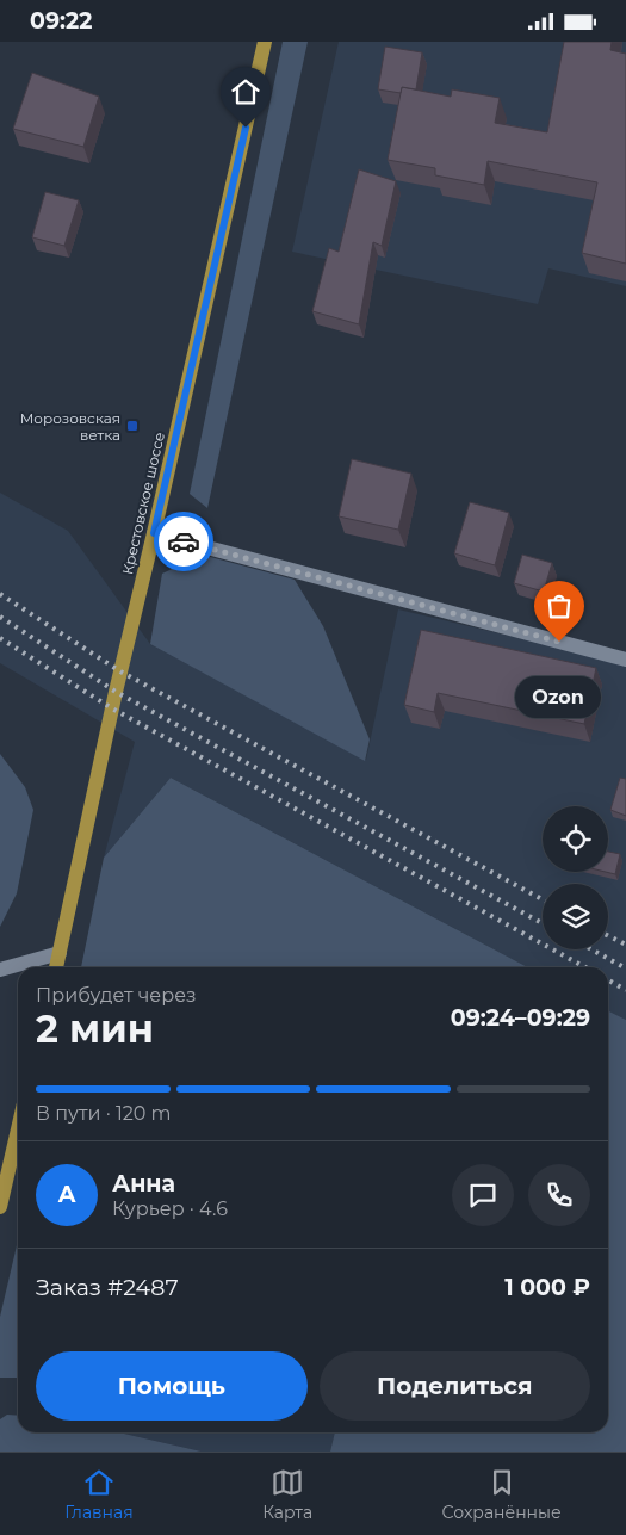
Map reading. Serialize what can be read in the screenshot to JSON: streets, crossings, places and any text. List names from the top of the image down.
{
  "streets": {
    "main road": ["Крестовское шоссе"]
  },
  "places": {
    "transit": ["Морозовская ветка"],
    "other": ["Ozon"]
  },
  "page": {
    "status": "09:22",
    "bubble": "Ozon",
    "heading": ["2 мин", "Прибудет через", "09:24–09:29"],
    "panel": [
      "Анна",
      "Курьер · 4.6",
      "Заказ #2487",
      "1 000 ₽"
    ],
    "bar": "В пути · 120 m",
    "round": "А",
    "buttons": ["Помощь", "Поделиться"],
    "tabs": ["Главная", "Карта", "Сохранённые"]
  }
}
